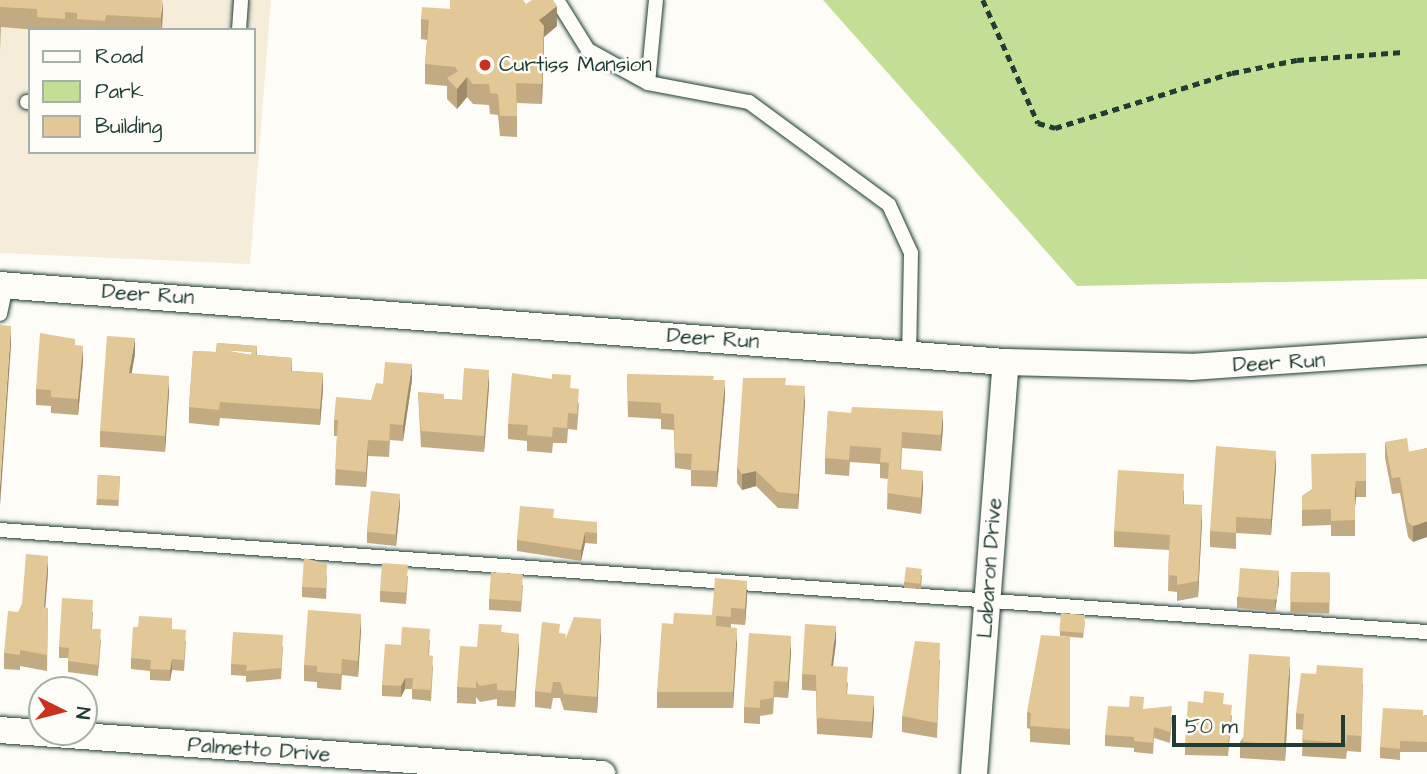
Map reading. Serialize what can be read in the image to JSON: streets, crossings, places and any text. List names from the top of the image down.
{
  "streets": {
    "street": ["Deer Run", "Labaron Drive", "Palmetto Drive"]
  },
  "crossings": [
    ["Deer Run", "Labaron Drive"]
  ],
  "places": ["Curtiss Mansion"],
  "legend": ["Road", "Park", "Building"],
  "scale_bar": "50 m",
  "north": "right"
}
